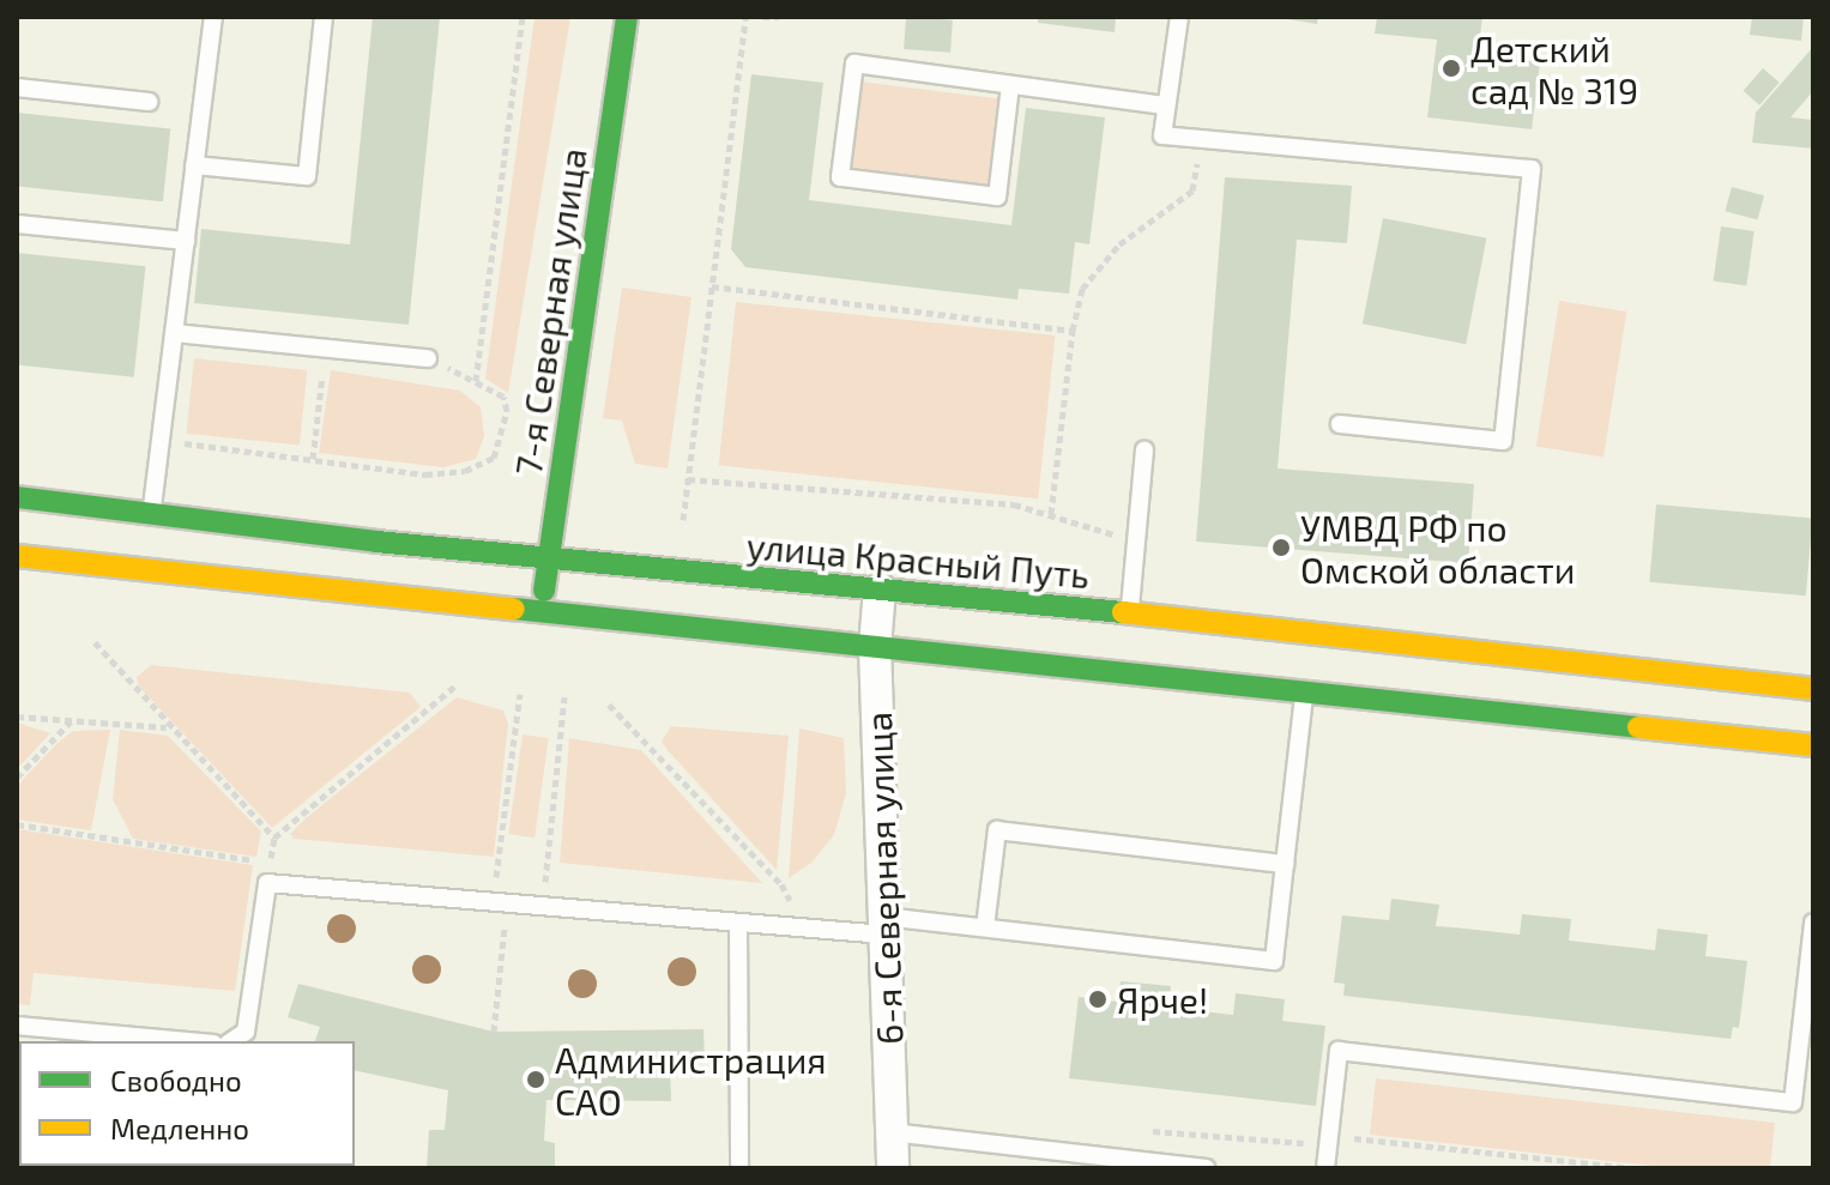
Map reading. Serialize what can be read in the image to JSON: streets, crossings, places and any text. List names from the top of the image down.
{
  "streets": {
    "main road": ["7-я Северная улица", "улица Красный Путь"],
    "street": ["6-я Северная улица"]
  },
  "crossings": [
    ["7-я Северная улица", "улица Красный Путь"],
    ["улица Красный Путь", "6-я Северная улица"]
  ],
  "places": [
    "Детский сад № 319",
    "УМВД РФ по Омской области",
    "Ярче!",
    "Администрация САО"
  ],
  "legend": ["Свободно", "Медленно"]
}
